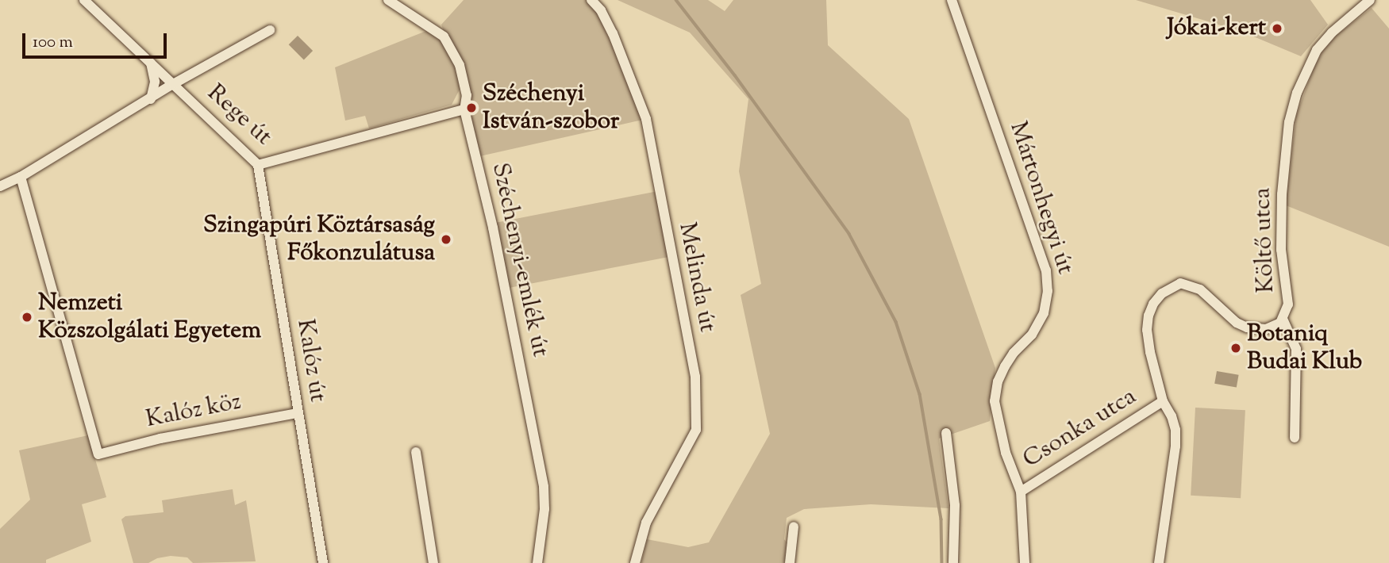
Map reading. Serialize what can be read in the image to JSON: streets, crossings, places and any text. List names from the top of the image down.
{
  "streets": {
    "street": [
      "Rege út",
      "Mártonhegyi út",
      "Költő utca",
      "Széchenyi-emlék út",
      "Melinda út",
      "Kalóz út",
      "Kalóz köz",
      "Csonka utca"
    ]
  },
  "crossings": [
    ["Rege út", "Széchenyi-emlék út"],
    ["Rege út", "Kalóz út"],
    ["Mártonhegyi út", "Csonka utca"],
    ["Költő utca", "Csonka utca"],
    ["Kalóz út", "Kalóz köz"]
  ],
  "places": [
    "Jókai-kert",
    "Széchenyi István-szobor",
    "Szingapúri Köztársaság Főkonzulátusa",
    "Nemzeti Közszolgálati Egyetem",
    "Botaniq Budai Klub"
  ],
  "scale_bar": "100 m"
}
